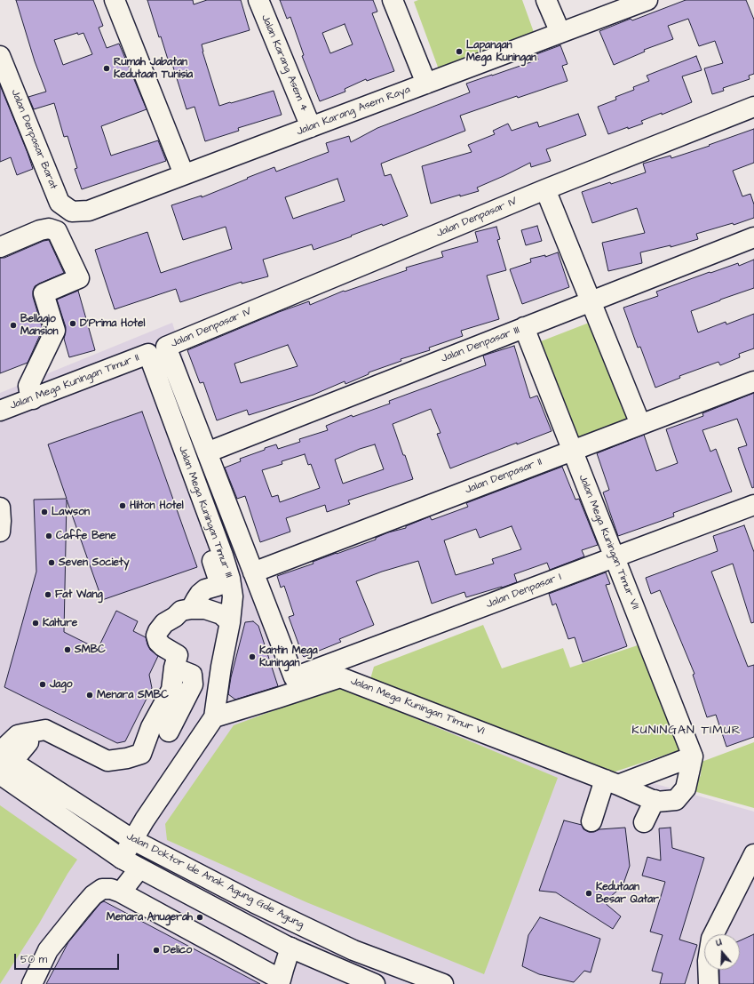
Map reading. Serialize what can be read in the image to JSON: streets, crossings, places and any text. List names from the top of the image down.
{
  "streets": {
    "street": [
      "Jalan Karang Asem 4",
      "Jalan Karang Asem Raya",
      "Jalan Denpasar Barat",
      "Jalan Denpasar IV",
      "Jalan Denpasar III",
      "Jalan Mega Kuningan Timur II",
      "Jalan Denpasar II",
      "Jalan Mega Kuningan Timur III",
      "Jalan Mega Kuningan Timur VII",
      "Jalan Denpasar I",
      "Jalan Mega Kuningan Timur VI",
      "Jalan Doktor Ide Anak Agung Gde Agung"
    ]
  },
  "crossings": [
    ["Jalan Karang Asem 4", "Jalan Karang Asem Raya"],
    ["Jalan Karang Asem Raya", "Jalan Denpasar Barat"],
    ["Jalan Denpasar IV", "Jalan Denpasar III"],
    ["Jalan Denpasar IV", "Jalan Denpasar II"],
    ["Jalan Denpasar IV", "Jalan Denpasar I"],
    ["Jalan Denpasar III", "Jalan Mega Kuningan Timur VII"],
    ["Jalan Mega Kuningan Timur II", "Jalan Mega Kuningan Timur III"],
    ["Jalan Denpasar II", "Jalan Mega Kuningan Timur VII"],
    ["Jalan Mega Kuningan Timur III", "Jalan Mega Kuningan Timur VI"],
    ["Jalan Mega Kuningan Timur VII", "Jalan Denpasar I"],
    ["Jalan Mega Kuningan Timur VII", "Jalan Mega Kuningan Timur VI"]
  ],
  "districts": ["KUNINGAN TIMUR"],
  "places": [
    "Lapangan Mega Kuningan",
    "Rumah Jabatan Kedutaan Tunisia",
    "D'Prima Hotel",
    "Bellagio Mansion",
    "Hilton Hotel",
    "Lawson",
    "Caffe Bene",
    "Seven Society",
    "Fat Wang",
    "Kalture",
    "SMBC",
    "Kantin Mega Kuningan",
    "Jago",
    "Menara SMBC",
    "Kedutaan Besar Qatar",
    "Menara Anugerah",
    "Delico"
  ],
  "scale_bar": "50 m",
  "north": "top"
}
